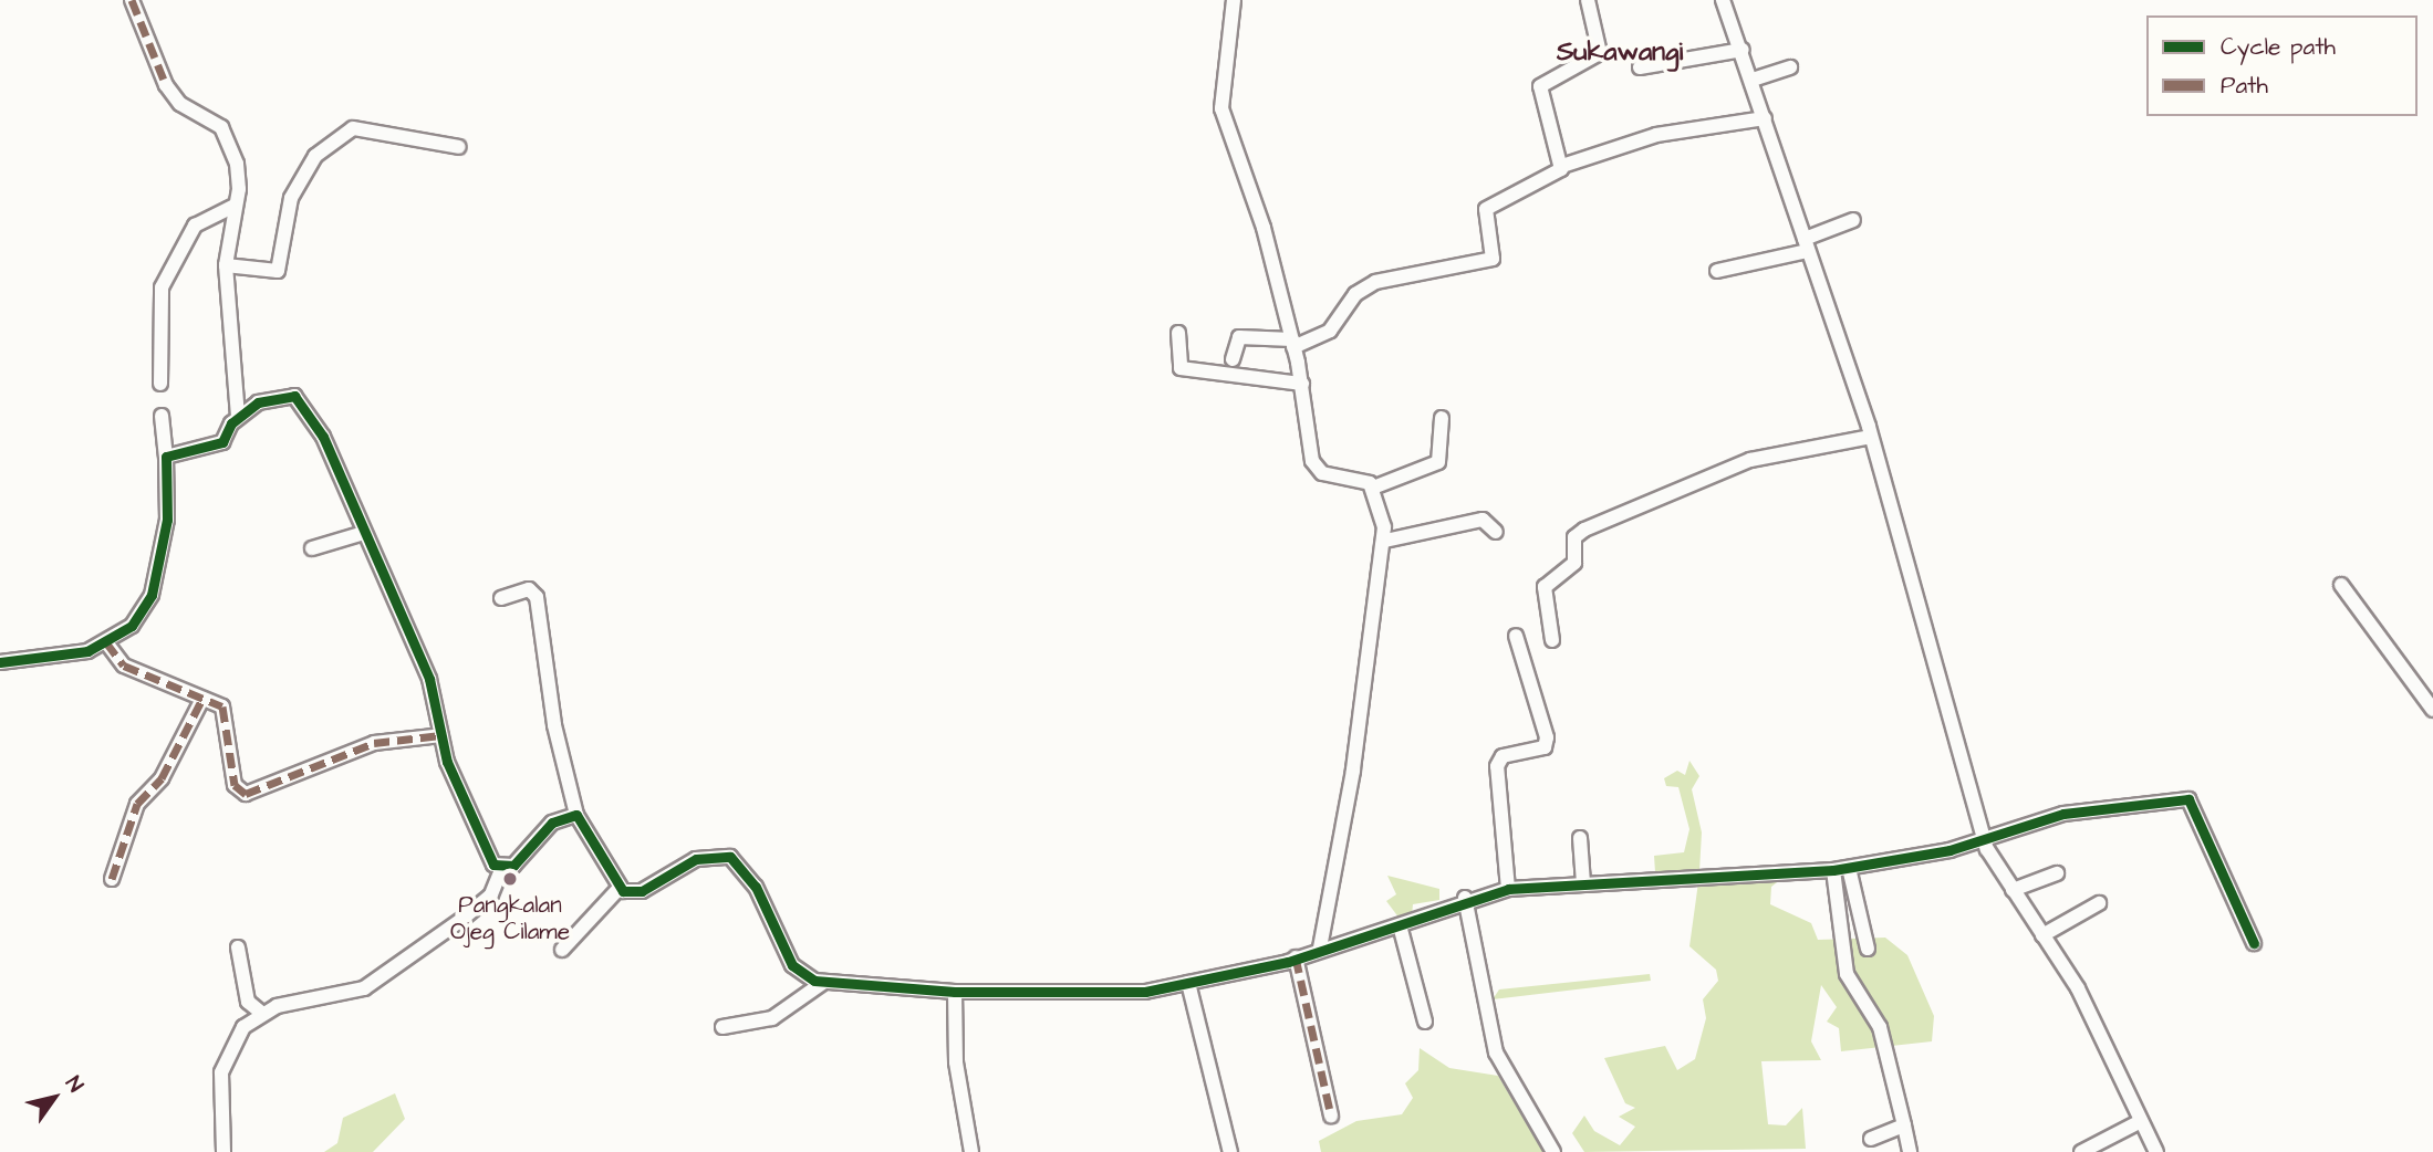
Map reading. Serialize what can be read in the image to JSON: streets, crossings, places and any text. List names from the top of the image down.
{
  "districts": ["Sukawangi"],
  "places": ["Pangkalan Ojeg Cilame"],
  "legend": ["Cycle path", "Path"],
  "north": "top right"
}
